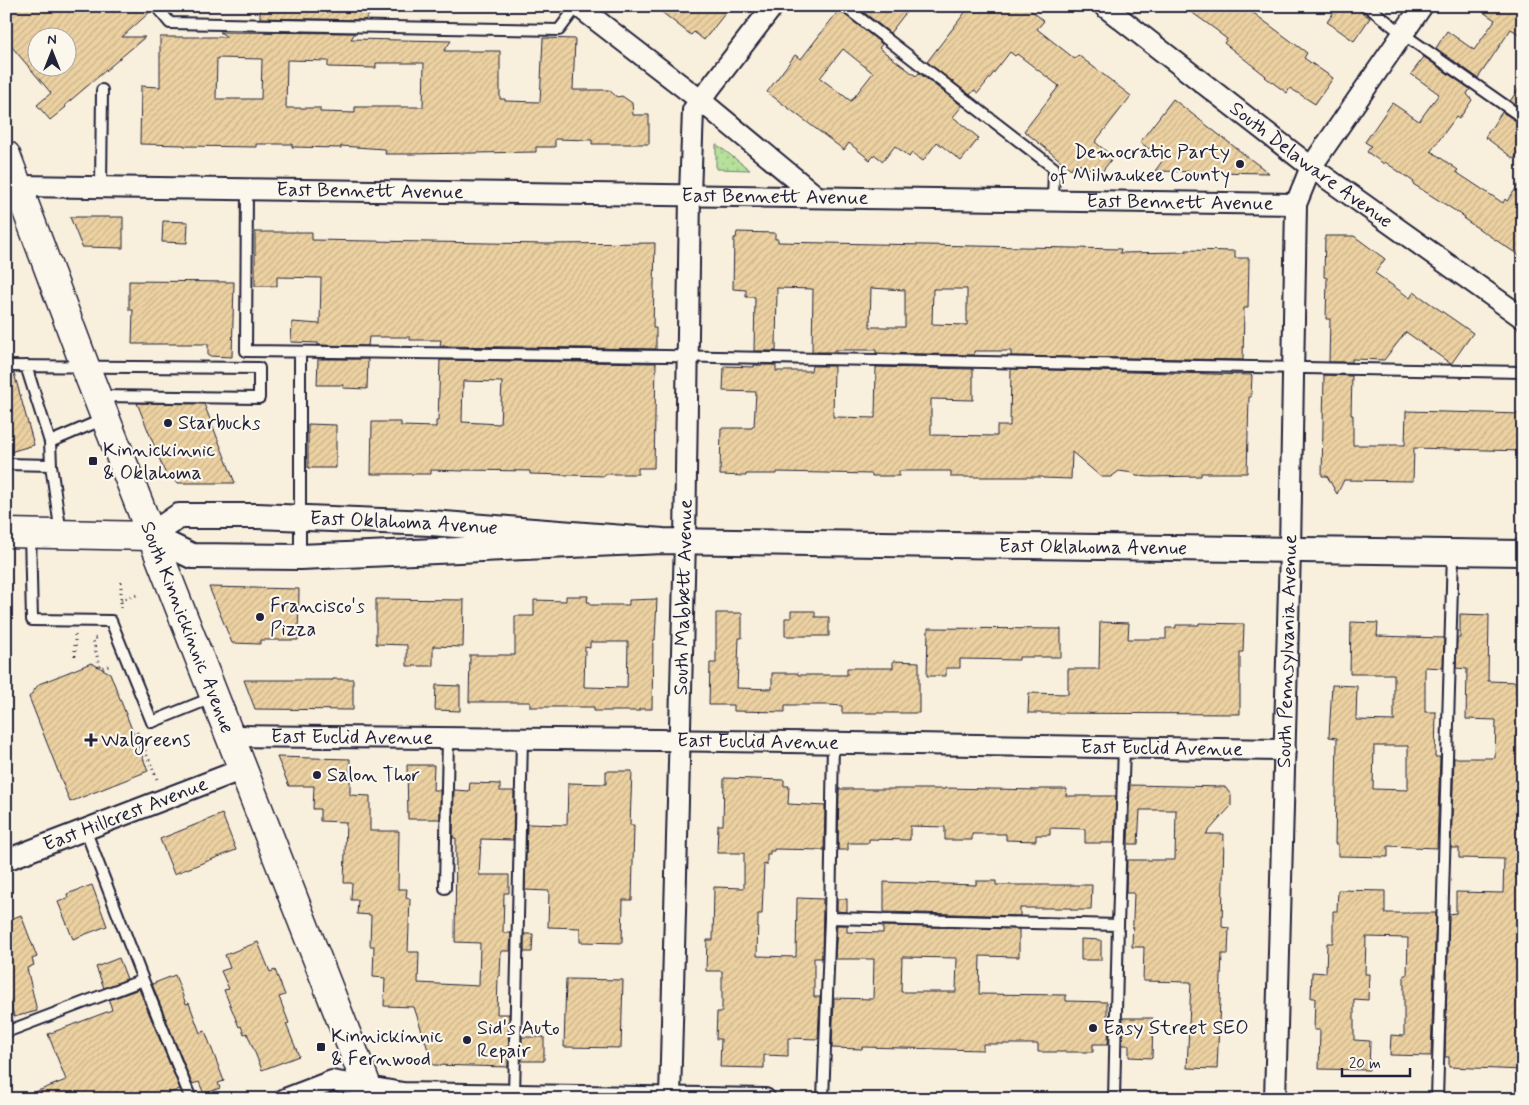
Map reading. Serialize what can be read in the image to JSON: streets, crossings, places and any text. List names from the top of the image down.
{
  "streets": {
    "main road": ["East Oklahoma Avenue", "South Kinnickinnic Avenue"],
    "street": [
      "South Delaware Avenue",
      "East Bennett Avenue",
      "South Mabbett Avenue",
      "South Pennsylvania Avenue",
      "East Euclid Avenue",
      "East Hillcrest Avenue"
    ]
  },
  "crossings": [
    ["South Delaware Avenue", "East Bennett Avenue"],
    ["East Bennett Avenue", "South Mabbett Avenue"],
    ["East Bennett Avenue", "South Kinnickinnic Avenue"],
    ["East Bennett Avenue", "South Pennsylvania Avenue"],
    ["East Oklahoma Avenue", "South Mabbett Avenue"],
    ["East Oklahoma Avenue", "South Kinnickinnic Avenue"],
    ["East Oklahoma Avenue", "South Pennsylvania Avenue"],
    ["South Mabbett Avenue", "East Euclid Avenue"],
    ["South Kinnickinnic Avenue", "East Euclid Avenue"],
    ["South Kinnickinnic Avenue", "East Hillcrest Avenue"],
    ["South Pennsylvania Avenue", "East Euclid Avenue"]
  ],
  "places": {
    "other": [
      "Democratic Party of Milwaukee County",
      "Starbucks",
      "Francisco's Pizza",
      "Salon Thor",
      "Easy Street SEO",
      "Sid's Auto Repair"
    ],
    "transit": ["Kinnickinnic & Oklahoma", "Kinnickinnic & Fernwood"],
    "health": ["Walgreens"]
  },
  "scale_bar": "20 m",
  "north": "top"
}
